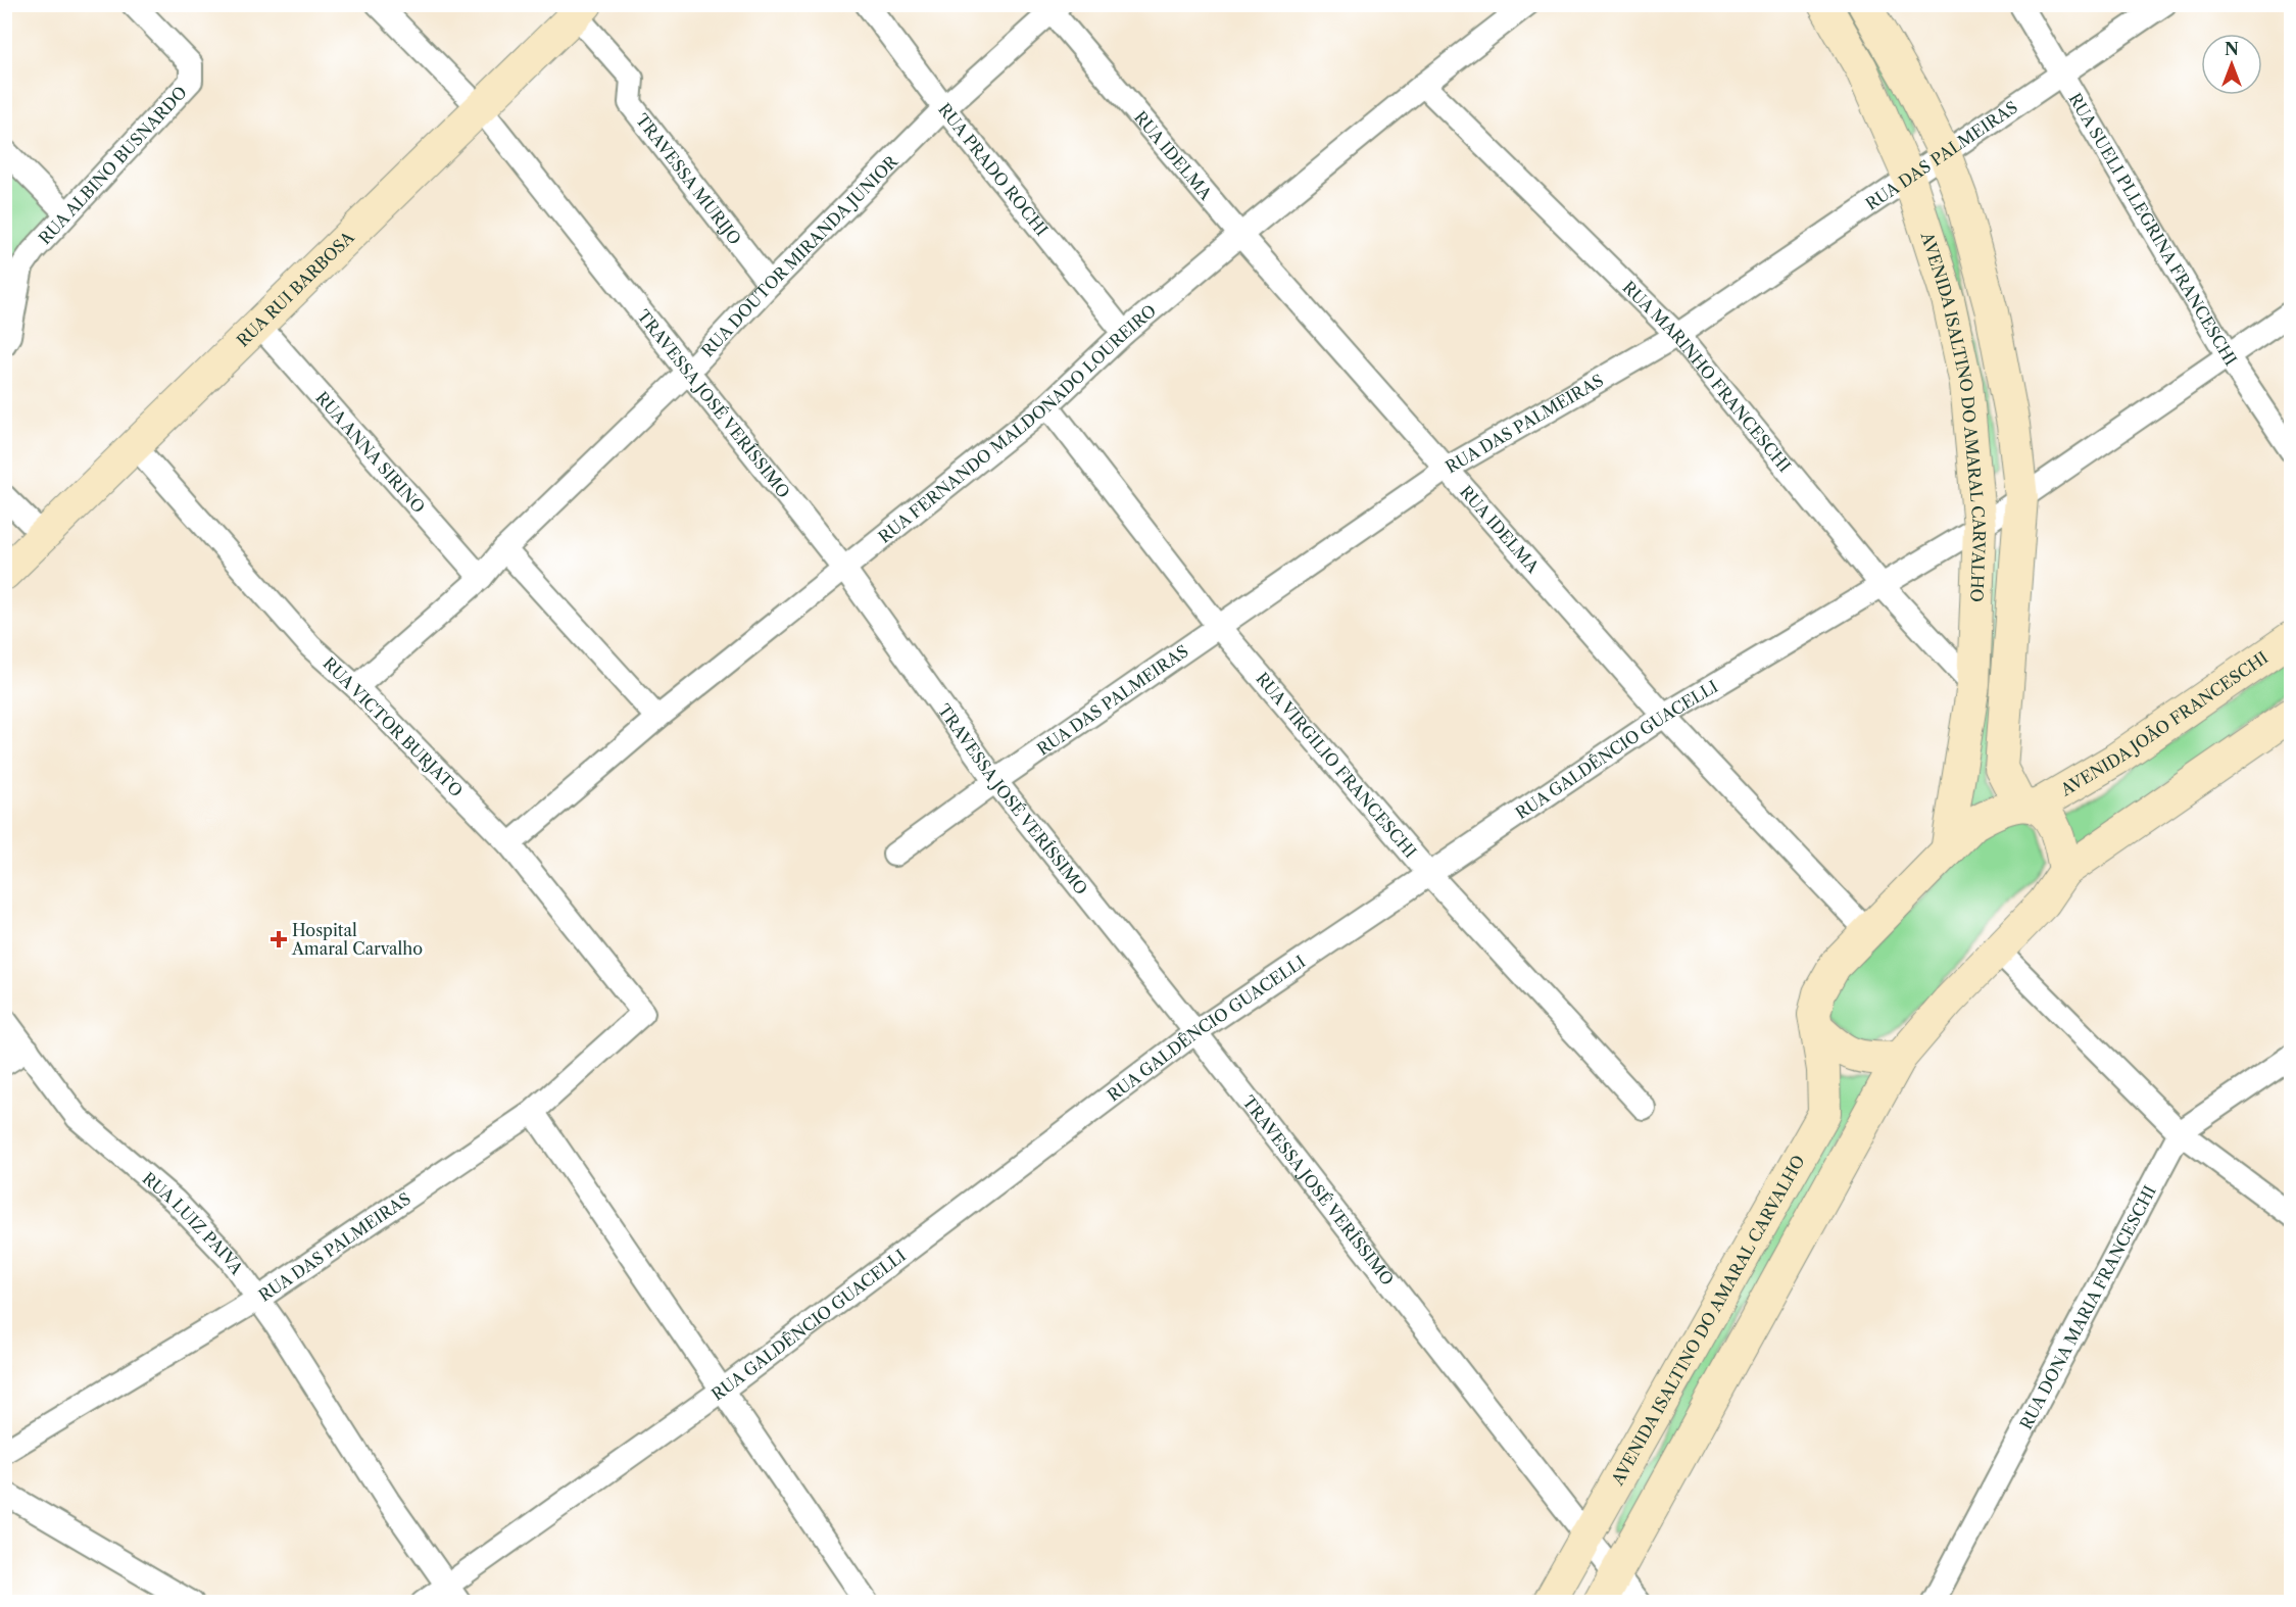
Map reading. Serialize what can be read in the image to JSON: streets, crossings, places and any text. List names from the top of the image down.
{
  "streets": {
    "main road": ["RUA RUI BARBOSA", "AVENIDA ISALTINO DO AMARAL CARVALHO", "AVENIDA JOÃO FRANCESCHI"],
    "street": [
      "RUA DAS PALMEIRAS",
      "RUA IDELMA",
      "RUA ALBINO BUSNARDO",
      "RUA PRADO ROCHI",
      "TRAVESSA MURIJO",
      "RUA SUELI PLLEGRINA FRANCESCHI",
      "RUA DOUTOR MIRANDA JUNIOR",
      "RUA MARINHO FRANCESCHI",
      "TRAVESSA JOSÉ VERÍSSIMO",
      "RUA FERNANDO MALDONADO LOUREIRO",
      "RUA ANNA SIRINO",
      "RUA VICTOR BURJATO",
      "RUA GALDÊNCIO GUACELLI",
      "RUA VIRGILIO FRANCESCHI",
      "RUA LUIZ PAIVA",
      "RUA DONA MARIA FRANCESCHI"
    ]
  },
  "crossings": [
    ["RUA DAS PALMEIRAS", "RUA IDELMA"],
    ["RUA DAS PALMEIRAS", "RUA SUELI PLLEGRINA FRANCESCHI"],
    ["RUA DAS PALMEIRAS", "RUA MARINHO FRANCESCHI"],
    ["RUA DAS PALMEIRAS", "TRAVESSA JOSÉ VERÍSSIMO"],
    ["RUA DAS PALMEIRAS", "AVENIDA ISALTINO DO AMARAL CARVALHO"],
    ["RUA DAS PALMEIRAS", "RUA VICTOR BURJATO"],
    ["RUA DAS PALMEIRAS", "RUA VIRGILIO FRANCESCHI"],
    ["RUA DAS PALMEIRAS", "RUA LUIZ PAIVA"],
    ["RUA IDELMA", "RUA DOUTOR MIRANDA JUNIOR"],
    ["RUA IDELMA", "AVENIDA ISALTINO DO AMARAL CARVALHO"],
    ["RUA IDELMA", "RUA FERNANDO MALDONADO LOUREIRO"],
    ["RUA IDELMA", "AVENIDA JOÃO FRANCESCHI"],
    ["RUA IDELMA", "RUA GALDÊNCIO GUACELLI"],
    ["RUA PRADO ROCHI", "RUA DOUTOR MIRANDA JUNIOR"],
    ["RUA PRADO ROCHI", "RUA FERNANDO MALDONADO LOUREIRO"],
    ["TRAVESSA MURIJO", "RUA DOUTOR MIRANDA JUNIOR"],
    ["TRAVESSA MURIJO", "RUA RUI BARBOSA"],
    ["RUA SUELI PLLEGRINA FRANCESCHI", "RUA GALDÊNCIO GUACELLI"],
    ["RUA DOUTOR MIRANDA JUNIOR", "TRAVESSA JOSÉ VERÍSSIMO"],
    ["RUA DOUTOR MIRANDA JUNIOR", "RUA ANNA SIRINO"],
    ["RUA DOUTOR MIRANDA JUNIOR", "RUA VICTOR BURJATO"],
    ["RUA RUI BARBOSA", "TRAVESSA JOSÉ VERÍSSIMO"],
    ["RUA RUI BARBOSA", "RUA ANNA SIRINO"],
    ["RUA RUI BARBOSA", "RUA VICTOR BURJATO"],
    ["RUA MARINHO FRANCESCHI", "AVENIDA ISALTINO DO AMARAL CARVALHO"],
    ["RUA MARINHO FRANCESCHI", "RUA FERNANDO MALDONADO LOUREIRO"],
    ["RUA MARINHO FRANCESCHI", "RUA GALDÊNCIO GUACELLI"],
    ["TRAVESSA JOSÉ VERÍSSIMO", "AVENIDA ISALTINO DO AMARAL CARVALHO"],
    ["TRAVESSA JOSÉ VERÍSSIMO", "RUA FERNANDO MALDONADO LOUREIRO"],
    ["TRAVESSA JOSÉ VERÍSSIMO", "RUA GALDÊNCIO GUACELLI"],
    ["AVENIDA ISALTINO DO AMARAL CARVALHO", "AVENIDA JOÃO FRANCESCHI"],
    ["AVENIDA ISALTINO DO AMARAL CARVALHO", "RUA GALDÊNCIO GUACELLI"],
    ["RUA FERNANDO MALDONADO LOUREIRO", "RUA VICTOR BURJATO"],
    ["RUA FERNANDO MALDONADO LOUREIRO", "RUA VIRGILIO FRANCESCHI"],
    ["RUA GALDÊNCIO GUACELLI", "RUA VIRGILIO FRANCESCHI"],
    ["RUA GALDÊNCIO GUACELLI", "RUA LUIZ PAIVA"]
  ],
  "places": {
    "health": ["Hospital Amaral Carvalho"]
  },
  "north": "top"
}
